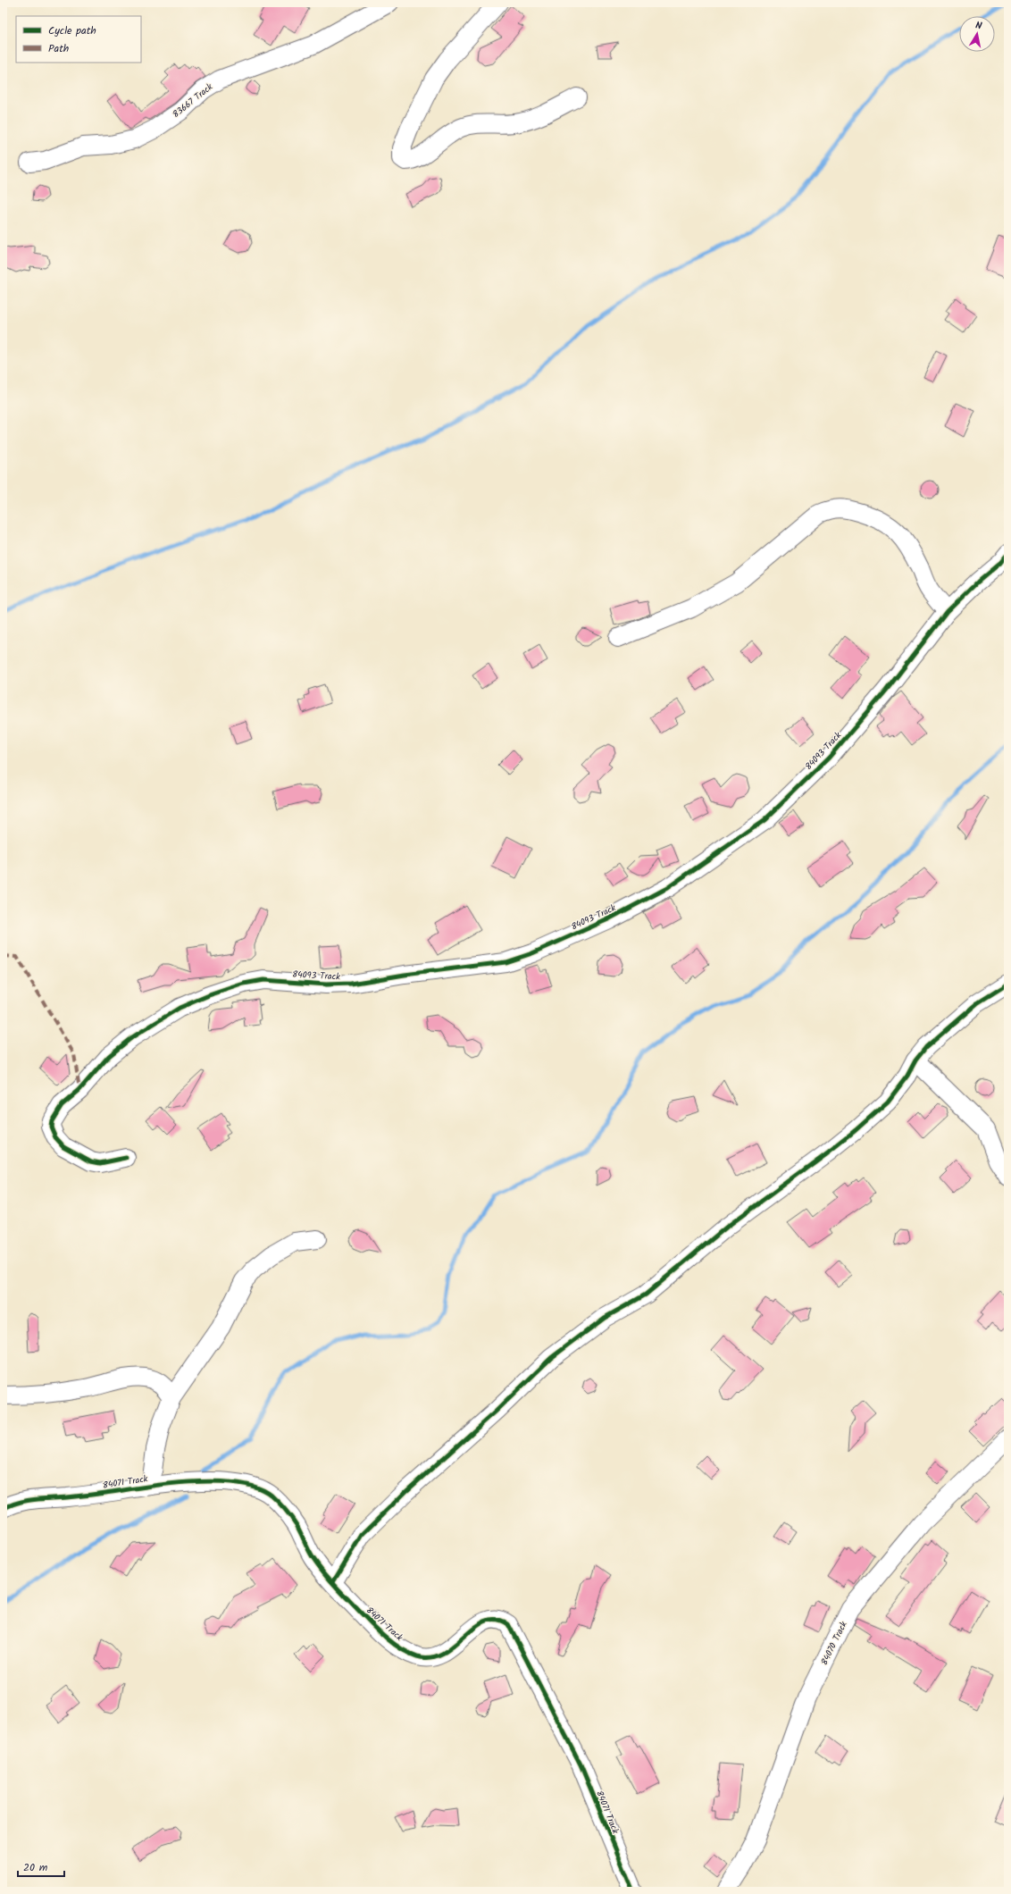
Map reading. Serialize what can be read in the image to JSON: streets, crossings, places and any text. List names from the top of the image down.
{
  "streets": {
    "street": [
      "83667 Track",
      "84093 Track",
      "84071 Track",
      "84070 Track"
    ]
  },
  "legend": ["Cycle path", "Path"],
  "scale_bar": "20 m",
  "north": "top"
}
